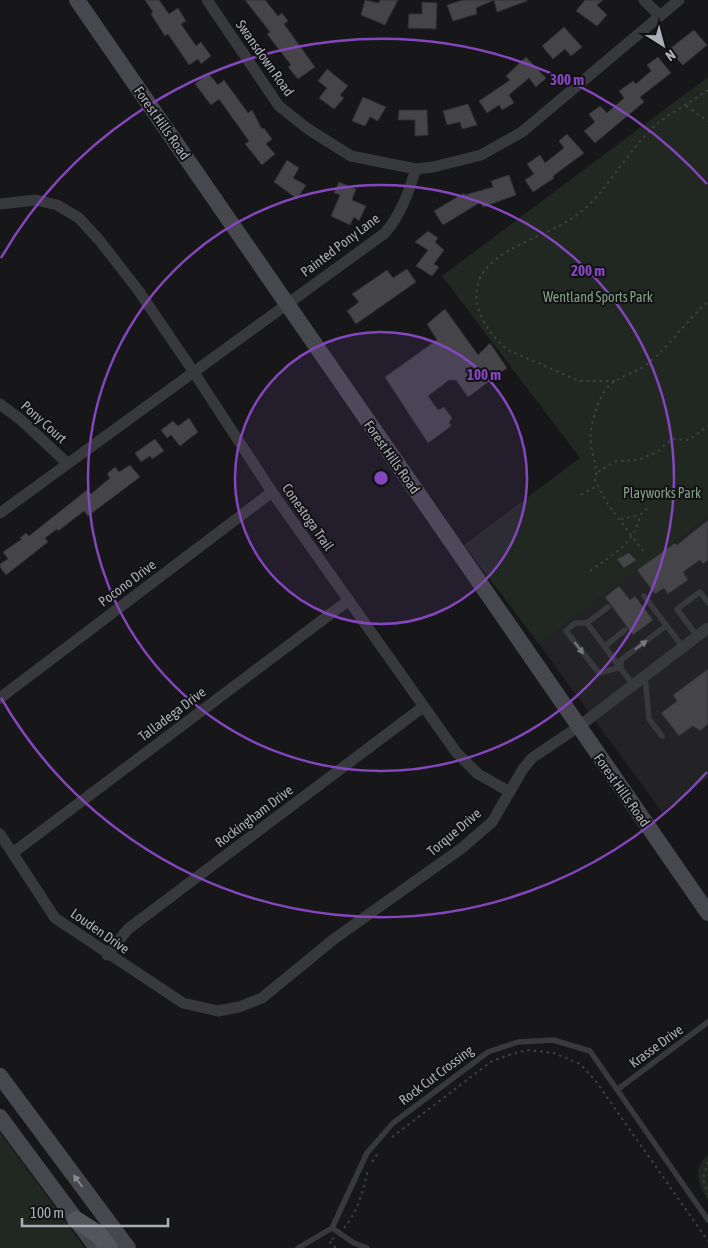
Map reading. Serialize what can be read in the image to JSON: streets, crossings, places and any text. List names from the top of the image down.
{
  "streets": {
    "street": [
      "Swansdown Road",
      "Forest Hills Road",
      "Painted Pony Lane",
      "Pony Court",
      "Conestoga Trail",
      "Pocono Drive",
      "Talladega Drive",
      "Rockingham Drive",
      "Torque Drive",
      "Louden Drive"
    ],
    "lane": ["Krasse Drive", "Rock Cut Crossing"]
  },
  "crossings": [
    ["Swansdown Road", "Painted Pony Lane"],
    ["Forest Hills Road", "Painted Pony Lane"],
    ["Forest Hills Road", "Torque Drive"],
    ["Painted Pony Lane", "Pony Court"],
    ["Painted Pony Lane", "Conestoga Trail"],
    ["Conestoga Trail", "Pocono Drive"],
    ["Conestoga Trail", "Talladega Drive"],
    ["Conestoga Trail", "Rockingham Drive"],
    ["Conestoga Trail", "Torque Drive"],
    ["Talladega Drive", "Louden Drive"],
    ["Rockingham Drive", "Louden Drive"],
    ["Torque Drive", "Louden Drive"],
    ["Krasse Drive", "Rock Cut Crossing"]
  ],
  "parks": ["Wentland Sports Park", "Playworks Park"],
  "scale_bar": "100 m",
  "north": "bottom right",
  "rings": ["300 m", "200 m", "100 m"]
}
